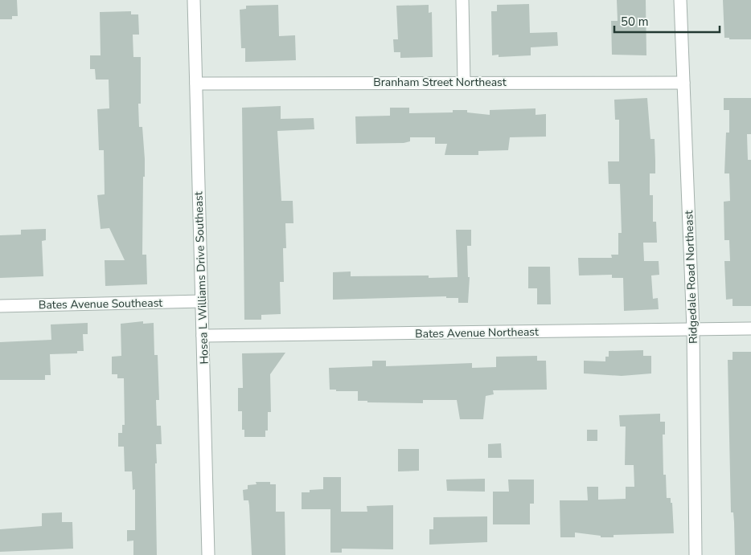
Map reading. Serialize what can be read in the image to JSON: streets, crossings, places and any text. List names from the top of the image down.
{
  "streets": {
    "street": [
      "Branham Street Northeast",
      "Ridgedale Road Northeast",
      "Hosea L Williams Drive Southeast",
      "Bates Avenue Southeast",
      "Bates Avenue Northeast"
    ]
  },
  "crossings": [
    ["Branham Street Northeast", "Ridgedale Road Northeast"],
    ["Branham Street Northeast", "Hosea L Williams Drive Southeast"],
    ["Ridgedale Road Northeast", "Bates Avenue Northeast"],
    ["Hosea L Williams Drive Southeast", "Bates Avenue Southeast"],
    ["Hosea L Williams Drive Southeast", "Bates Avenue Northeast"]
  ],
  "scale_bar": "50 m"
}
